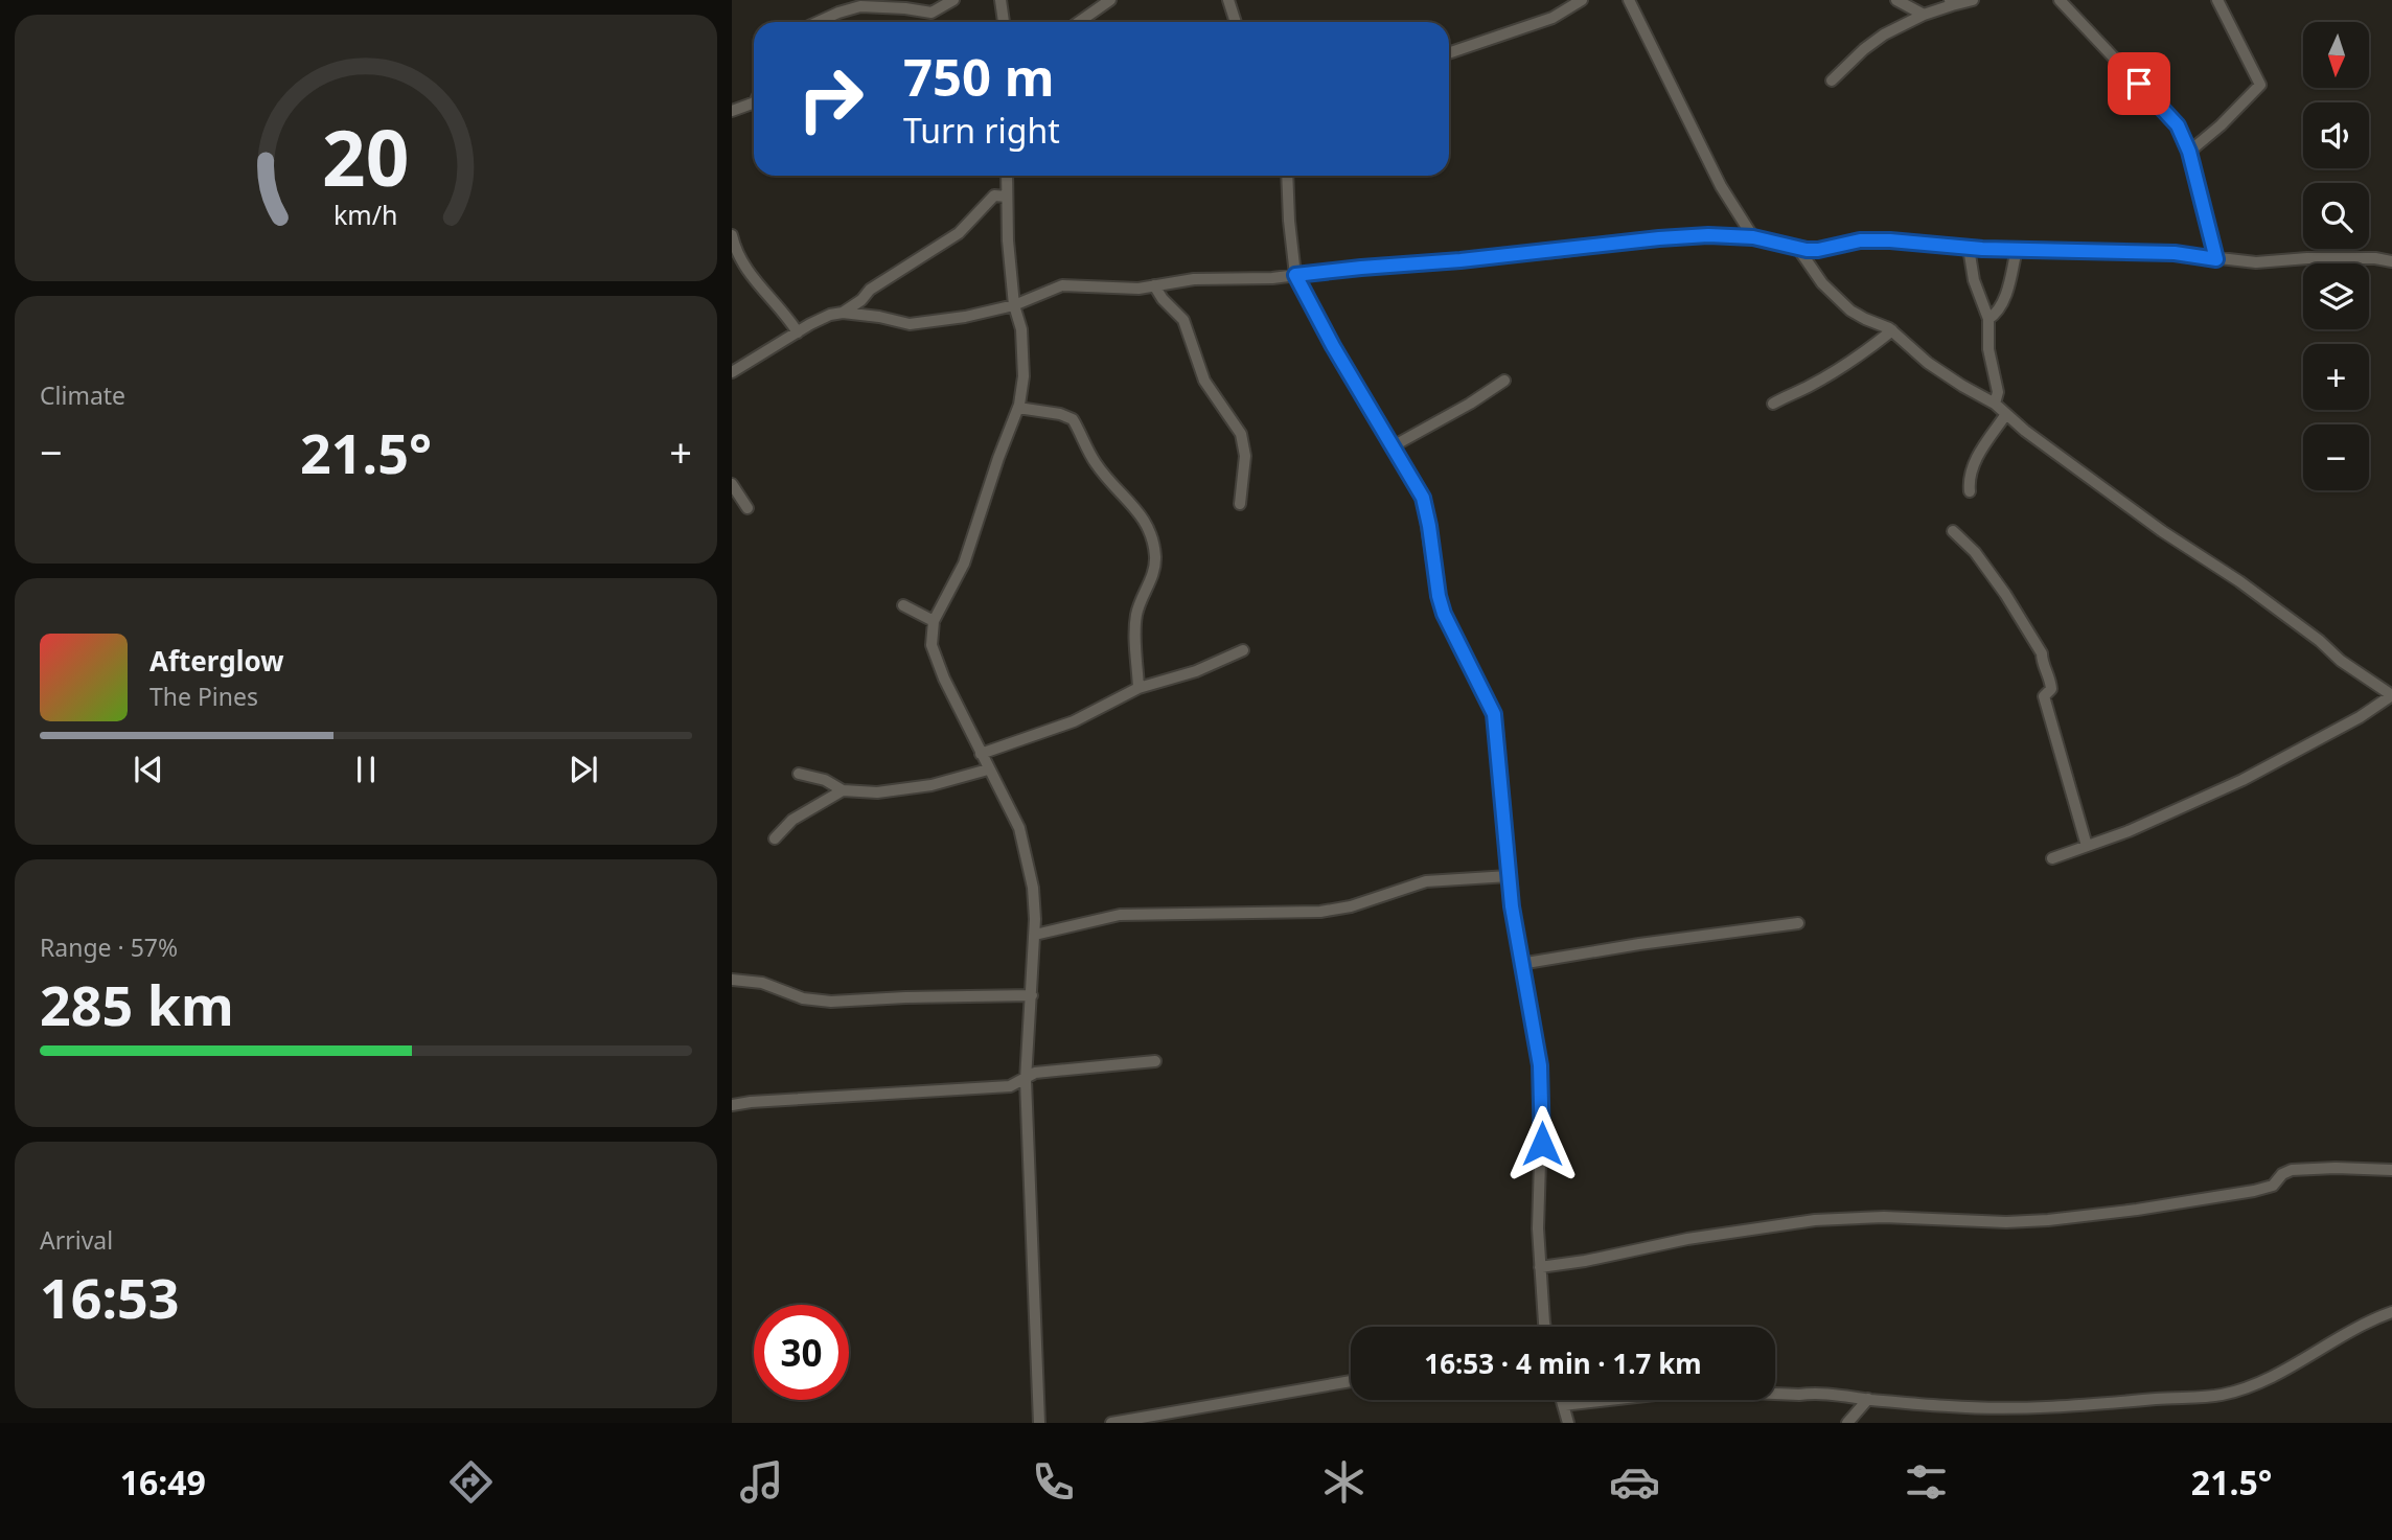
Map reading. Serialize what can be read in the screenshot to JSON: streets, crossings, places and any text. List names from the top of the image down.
{
  "north": "bottom",
  "page": {
    "map_buttons": ["+", "−"],
    "turn": ["750 m", "Turn right"],
    "tile": [
      "Climate",
      ["Range · 57%", "285 km"],
      ["Arrival", "16:53"]
    ],
    "heat": ["−", "21.5°", "+"],
    "song": ["Afterglow", "The Pines"],
    "limit": "30",
    "trip": "16:53 · 4 min · 1.7 km",
    "tabs": ["16:49", "21.5°"],
    "gauge": ["20", "km/h"]
  }
}
